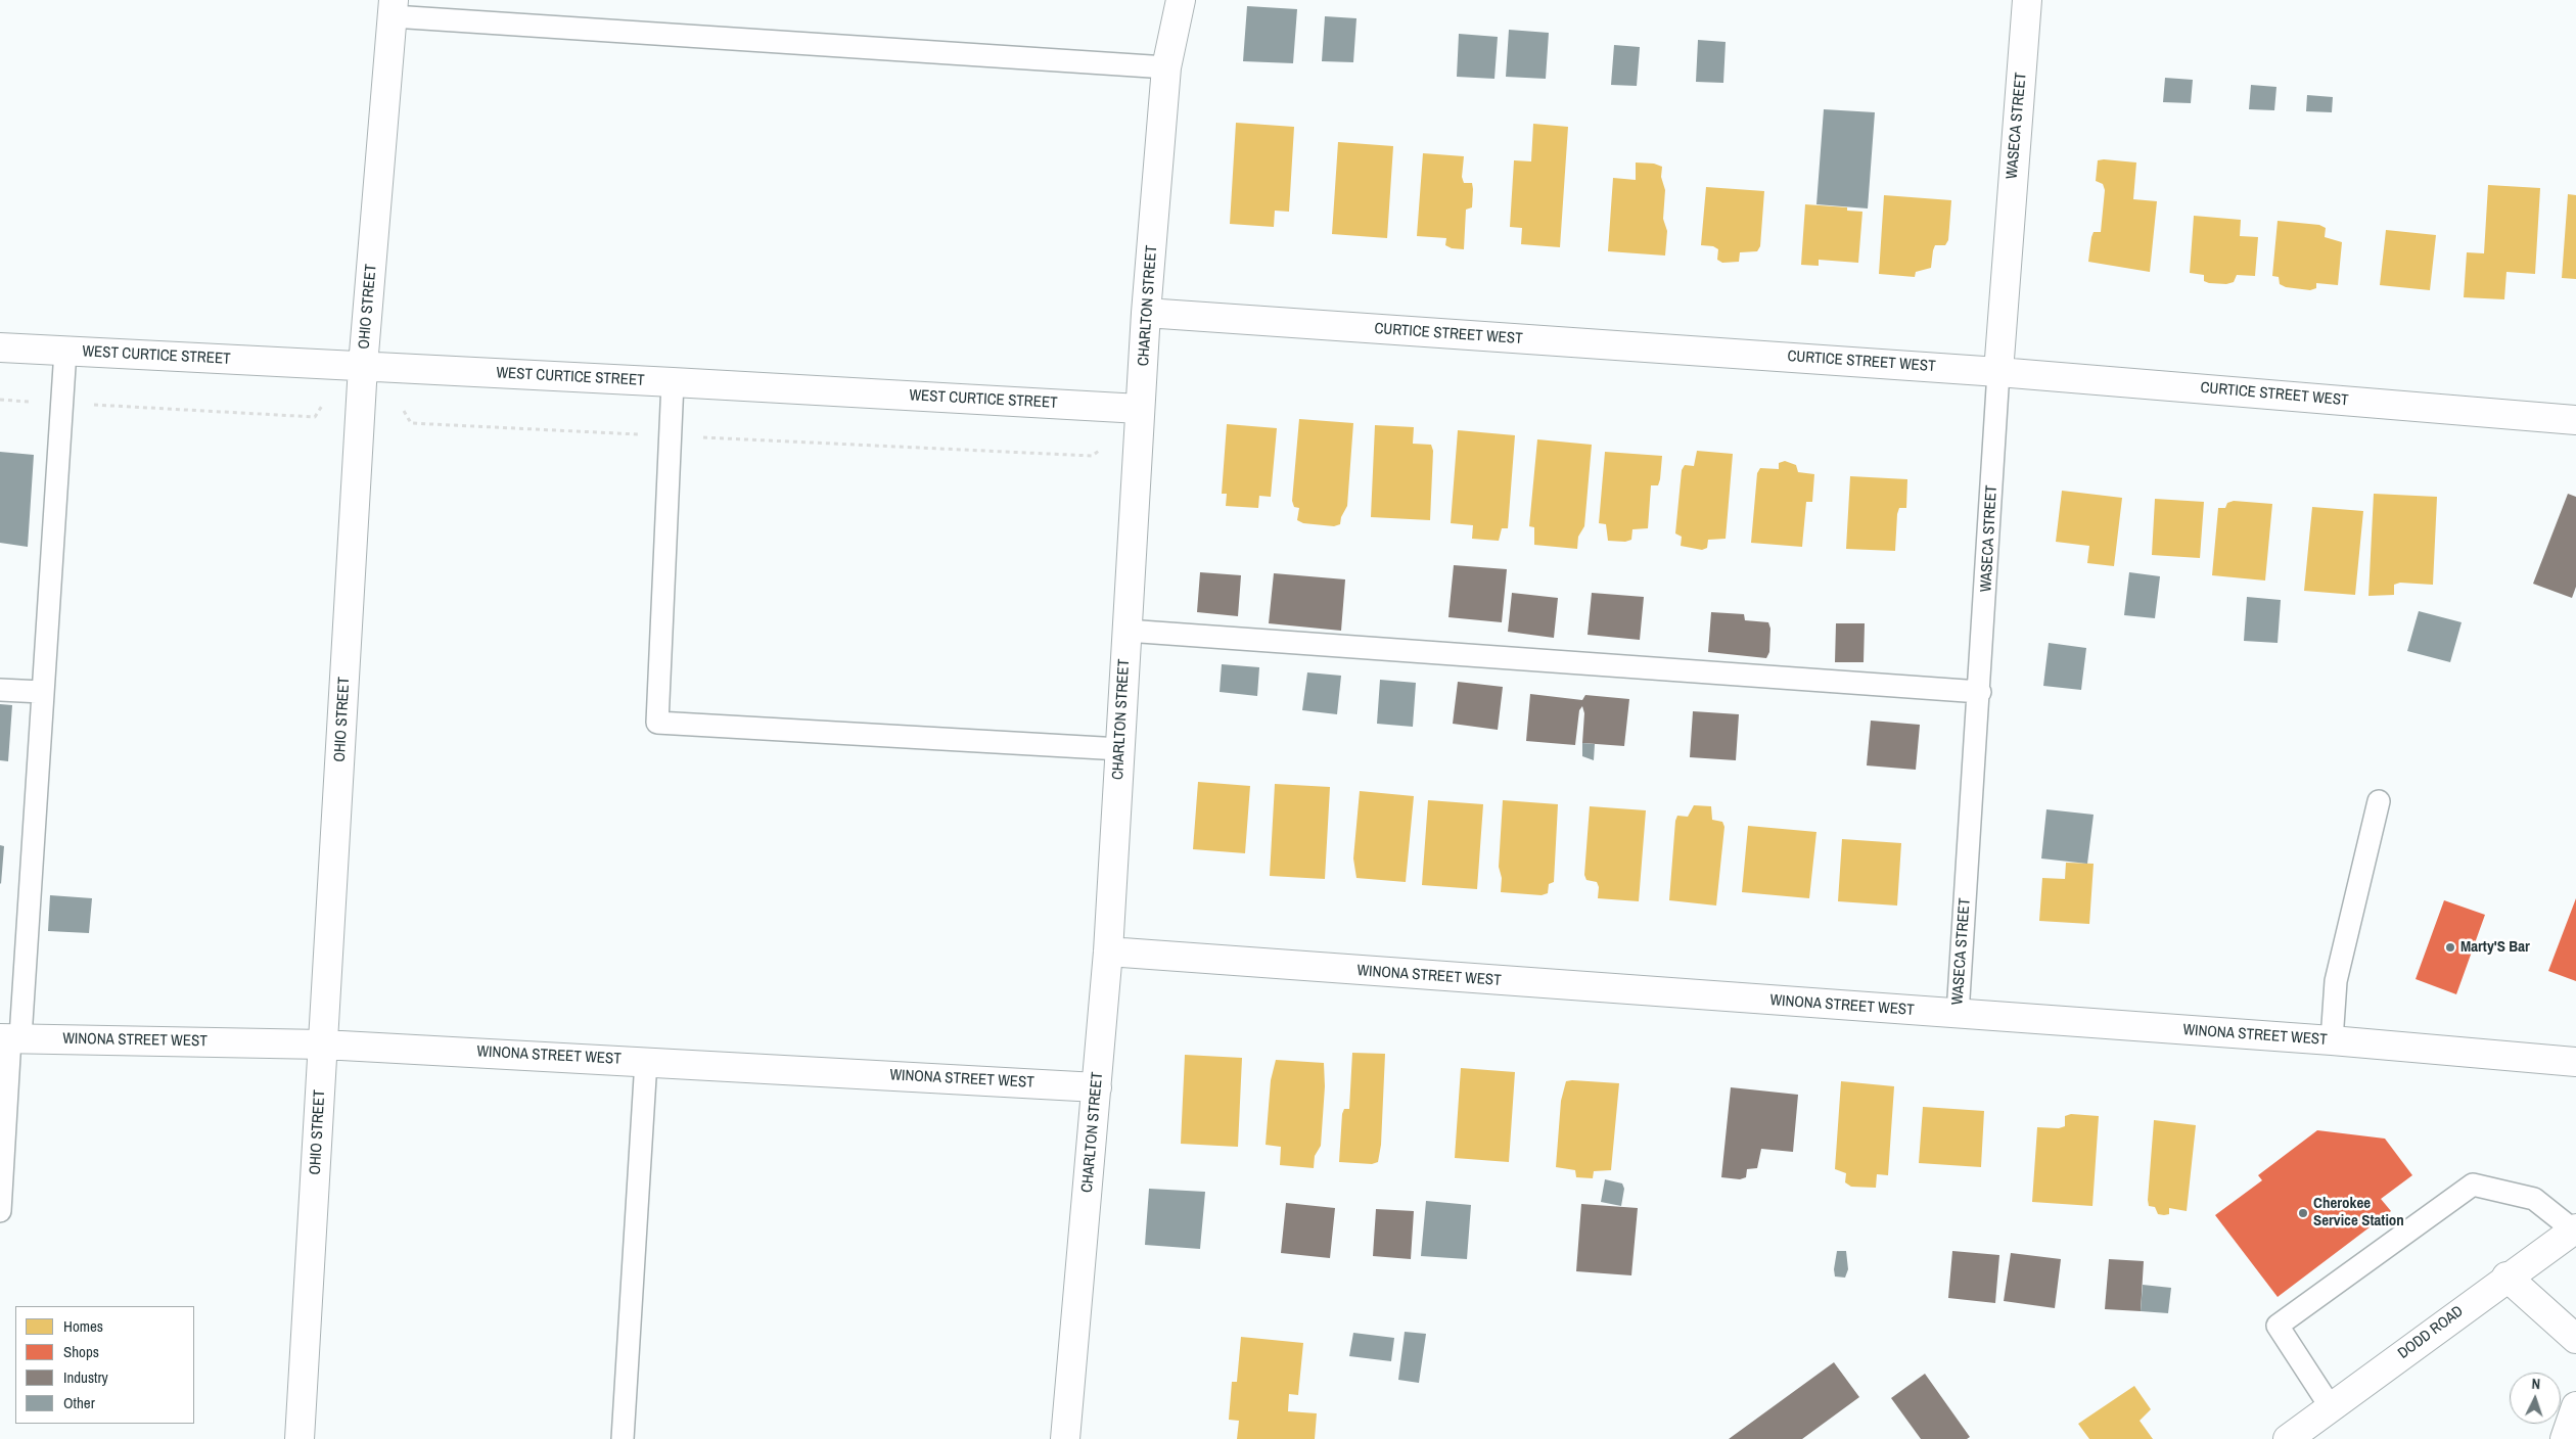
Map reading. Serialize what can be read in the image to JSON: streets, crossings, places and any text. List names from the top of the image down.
{
  "streets": {
    "street": [
      "WASECA STREET",
      "CHARLTON STREET",
      "OHIO STREET",
      "CURTICE STREET WEST",
      "WEST CURTICE STREET",
      "WINONA STREET WEST",
      "DODD ROAD"
    ]
  },
  "crossings": [
    ["WASECA STREET", "CURTICE STREET WEST"],
    ["WASECA STREET", "WINONA STREET WEST"],
    ["CHARLTON STREET", "CURTICE STREET WEST"],
    ["CHARLTON STREET", "WEST CURTICE STREET"],
    ["CHARLTON STREET", "WINONA STREET WEST"],
    ["OHIO STREET", "WEST CURTICE STREET"],
    ["OHIO STREET", "WINONA STREET WEST"]
  ],
  "places": ["Marty'S Bar", "Cherokee Service Station"],
  "legend": [
    "Homes",
    "Shops",
    "Industry",
    "Other"
  ],
  "north": "top"
}
